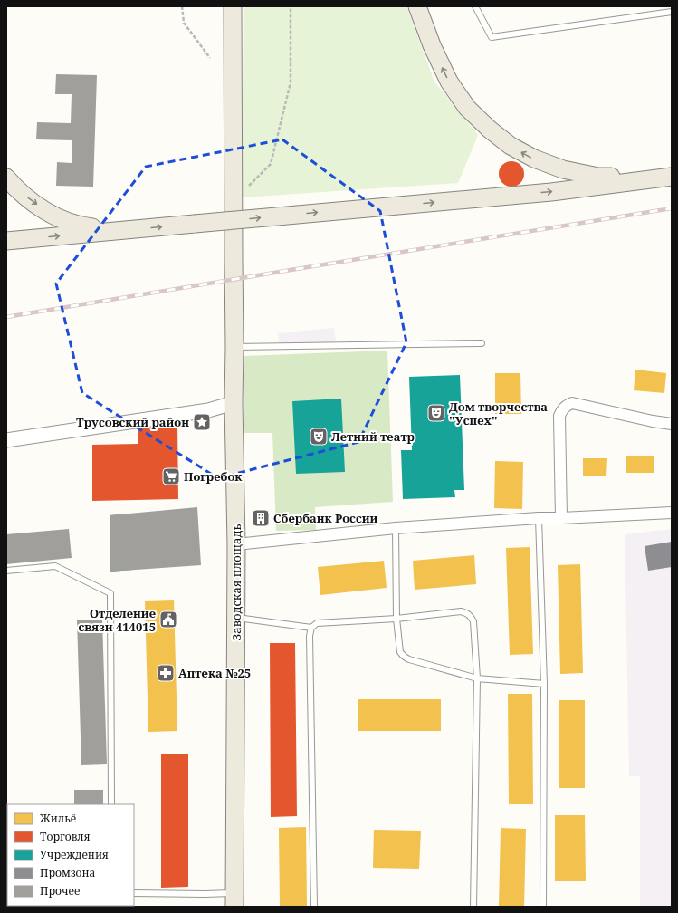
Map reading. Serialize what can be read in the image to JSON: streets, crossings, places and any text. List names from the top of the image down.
{
  "streets": {
    "main road": ["Заводская площадь"]
  },
  "places": {
    "theatre": ["Дом творчества \"Успех\"", "Летний театр"],
    "place": ["Трусовский район"],
    "supermarket": ["Погребок"],
    "building": ["Сбербанк России"],
    "public building": ["Отделение связи 414015"],
    "pharmacy": ["Аптека №25"]
  },
  "legend": [
    "Жильё",
    "Торговля",
    "Учреждения",
    "Промзона",
    "Прочее"
  ]
}
